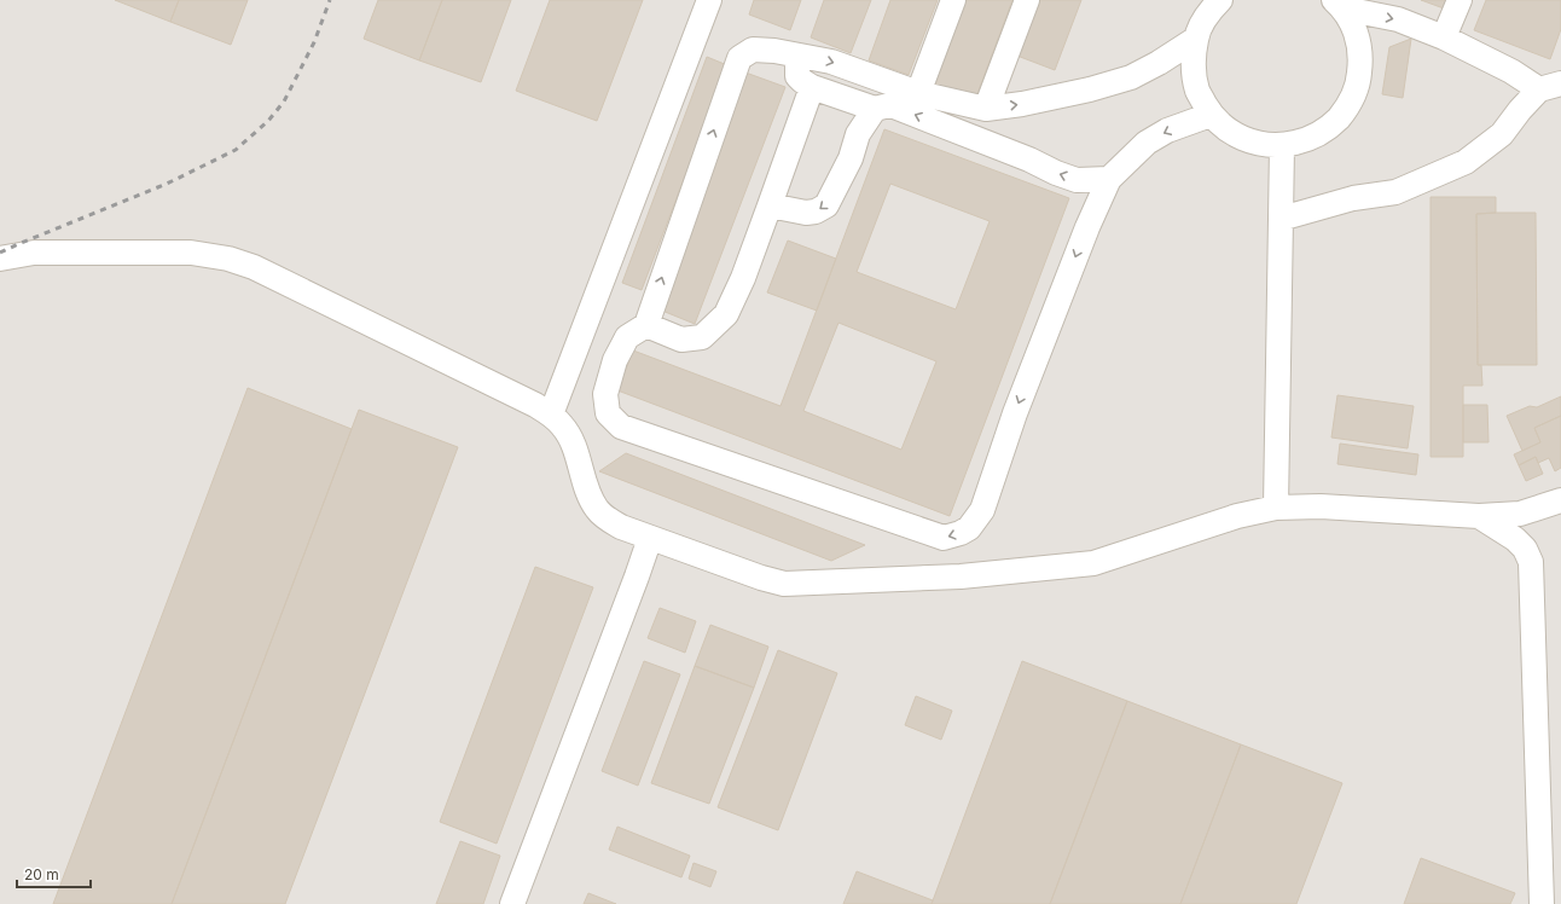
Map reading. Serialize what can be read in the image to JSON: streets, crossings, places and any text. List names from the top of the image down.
{
  "scale_bar": "20 m"
}
